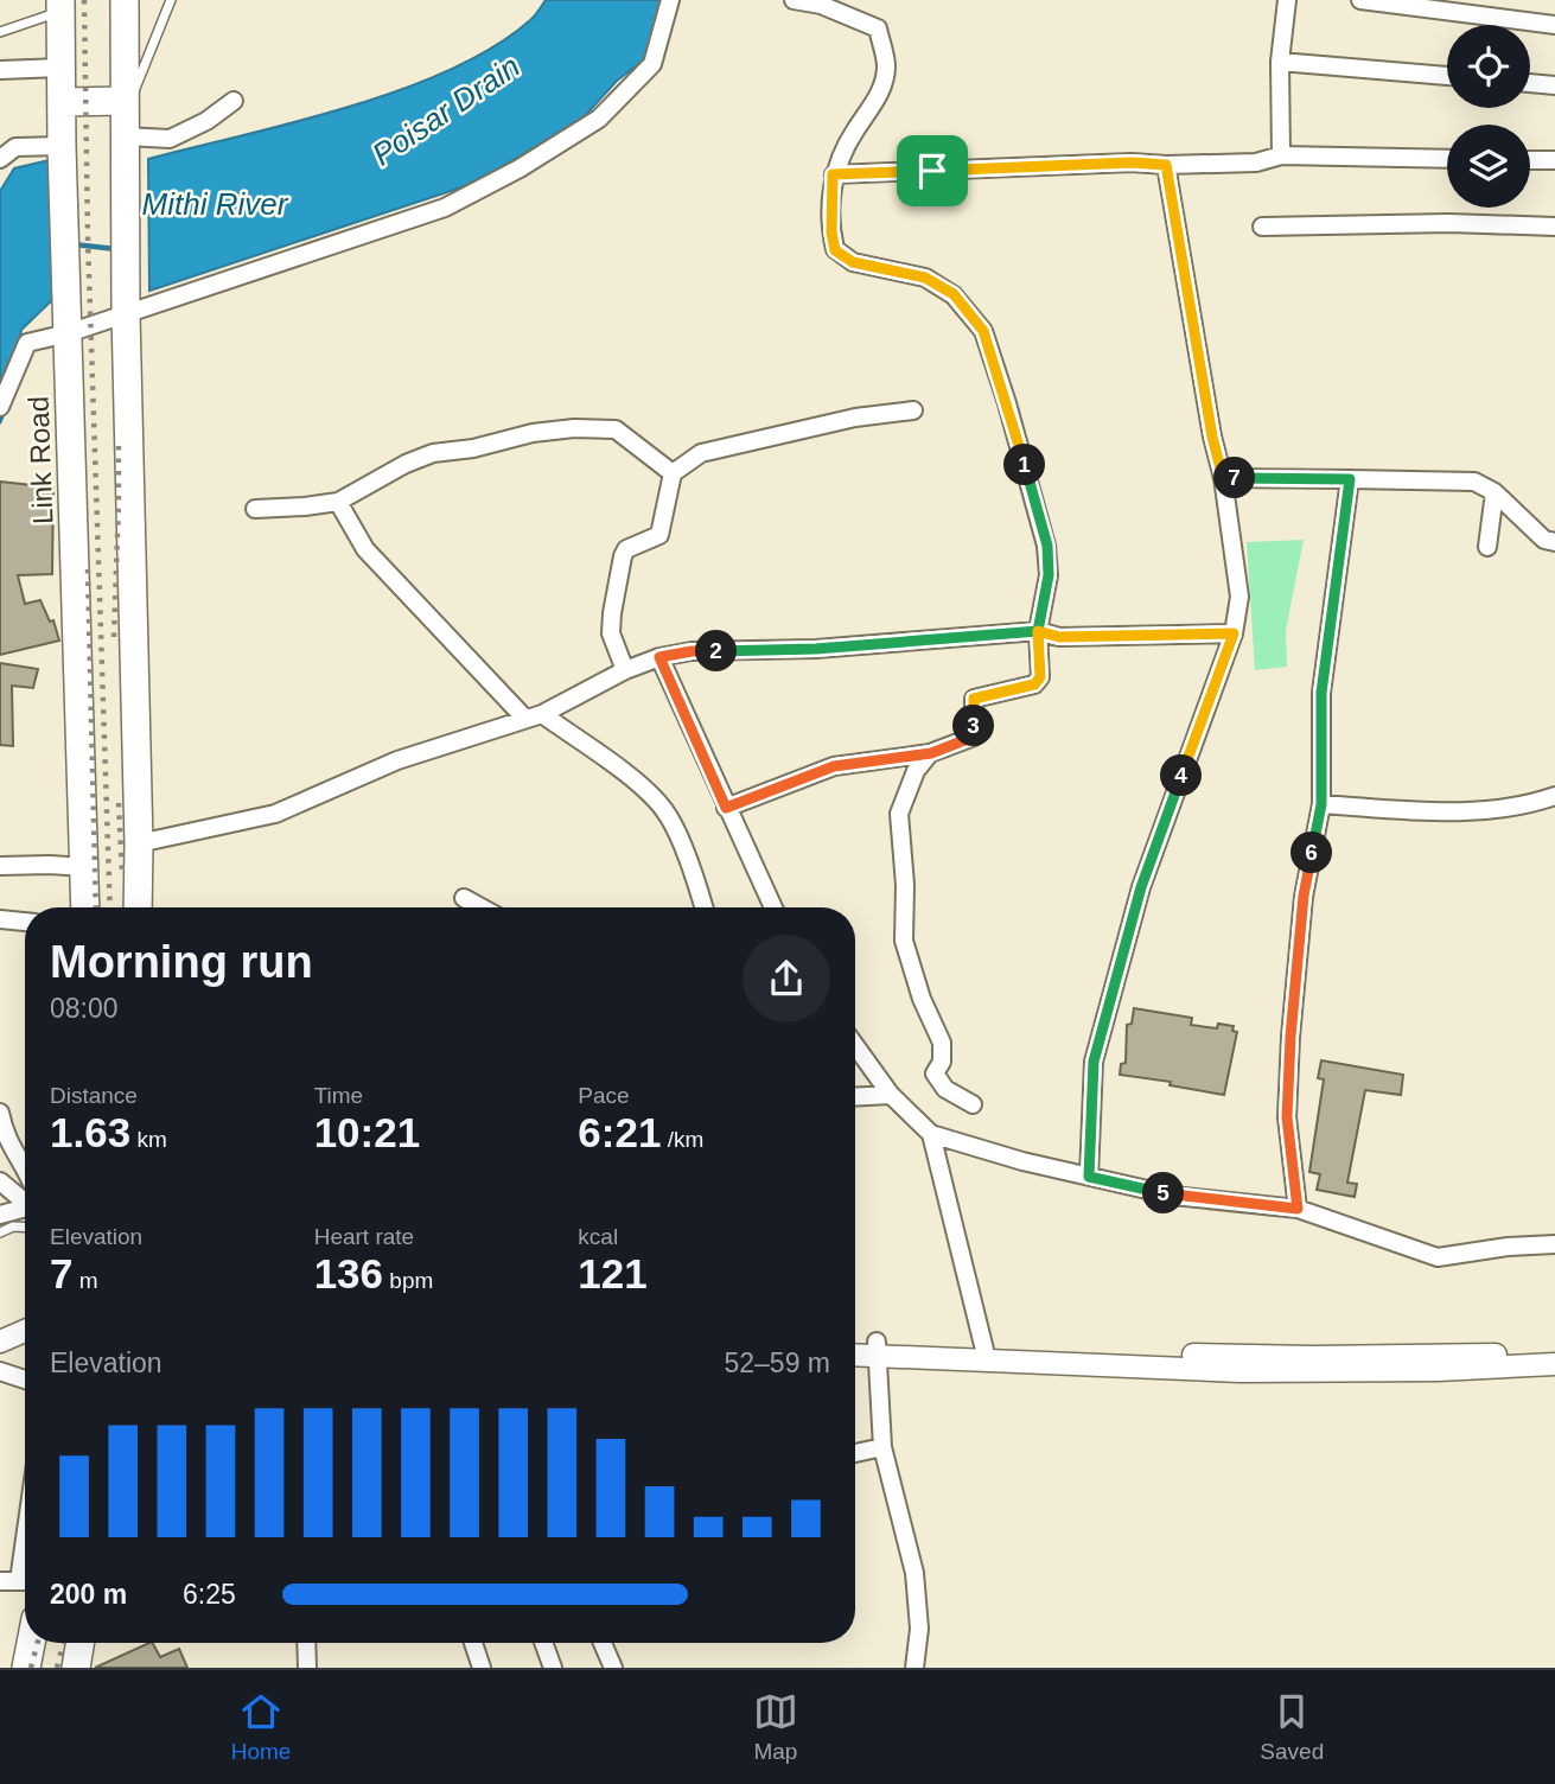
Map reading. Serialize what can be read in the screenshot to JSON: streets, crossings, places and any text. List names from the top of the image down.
{
  "streets": {
    "main road": ["Link Road"]
  },
  "water": ["Poisar Drain", "Mithi River"],
  "page": {
    "pins": [
      "1",
      "7",
      "2",
      "3",
      "4",
      "6",
      "5"
    ],
    "heading": ["Morning run", "08:00"],
    "stats": [
      ["Distance", "1.63 km"],
      ["Time", "10:21"],
      ["Pace", "6:21 /km"],
      ["Elevation", "7 m"],
      ["Heart rate", "136 bpm"],
      ["kcal", "121"]
    ],
    "chart": ["Elevation", "52–59 m"],
    "list": [
      {
        "name": "200 m",
        "note": "6:25"
      }
    ],
    "tabs": ["Home", "Map", "Saved"]
  }
}
